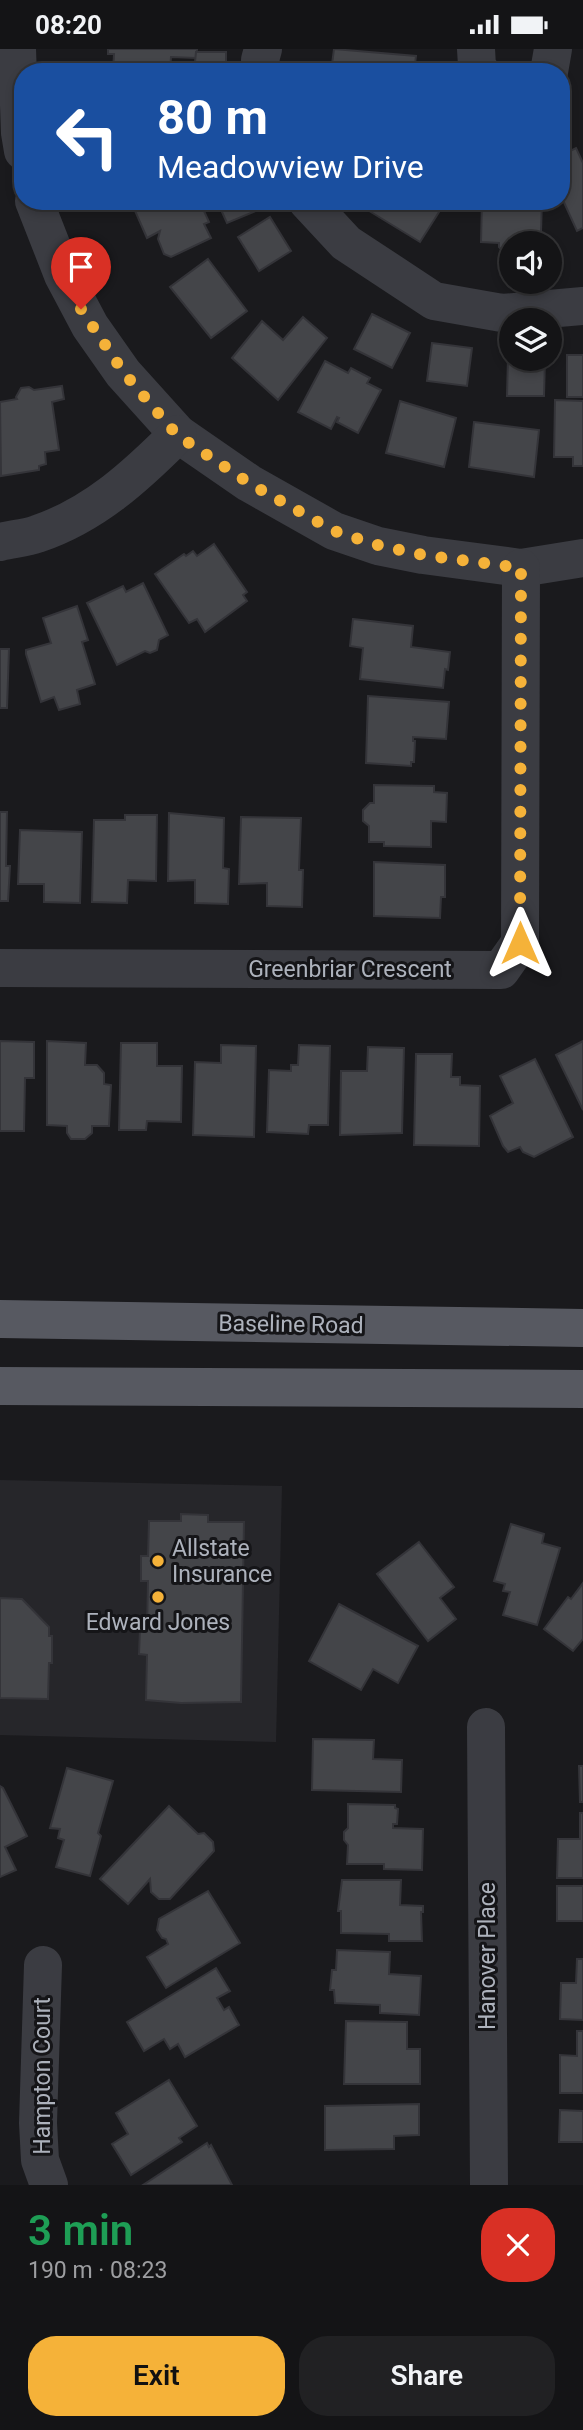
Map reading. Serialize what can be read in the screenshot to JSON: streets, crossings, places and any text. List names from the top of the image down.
{
  "streets": {
    "main road": ["Baseline Road"],
    "street": ["Greenbriar Crescent", "Hanover Place", "Hampton Court"]
  },
  "places": ["Allstate Insurance", "Edward Jones"],
  "page": {
    "status": "08:20",
    "turn": ["80 m", "Meadowview Drive"],
    "heading": ["3 min", "190 m · 08:23"],
    "buttons": ["Exit", "Share"]
  }
}
